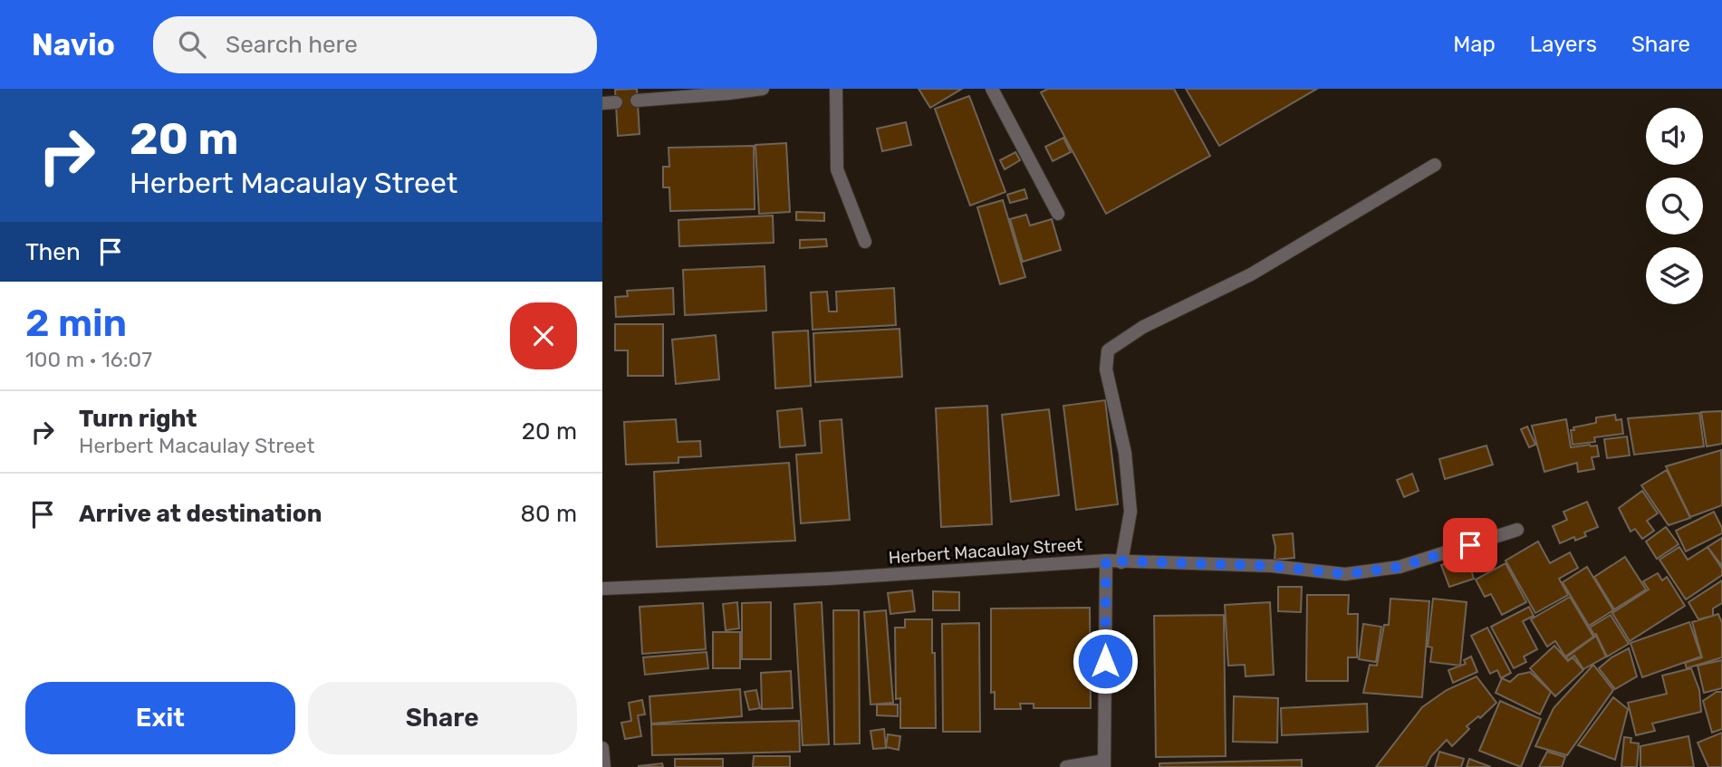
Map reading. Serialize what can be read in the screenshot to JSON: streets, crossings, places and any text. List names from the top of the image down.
{
  "streets": {
    "street": ["Herbert Macaulay Street"]
  },
  "page": {
    "header": "Navio",
    "search": "Search here",
    "nav": ["Map", "Layers", "Share"],
    "turn": ["20 m", "Herbert Macaulay Street"],
    "then": "Then",
    "heading": ["2 min", "100 m · 16:07"],
    "list": [
      {
        "name": "Turn right",
        "note": "Herbert Macaulay Street",
        "value": "20 m"
      },
      {
        "name": "Arrive at destination",
        "value": "80 m"
      }
    ],
    "buttons": ["Exit", "Share"]
  }
}
